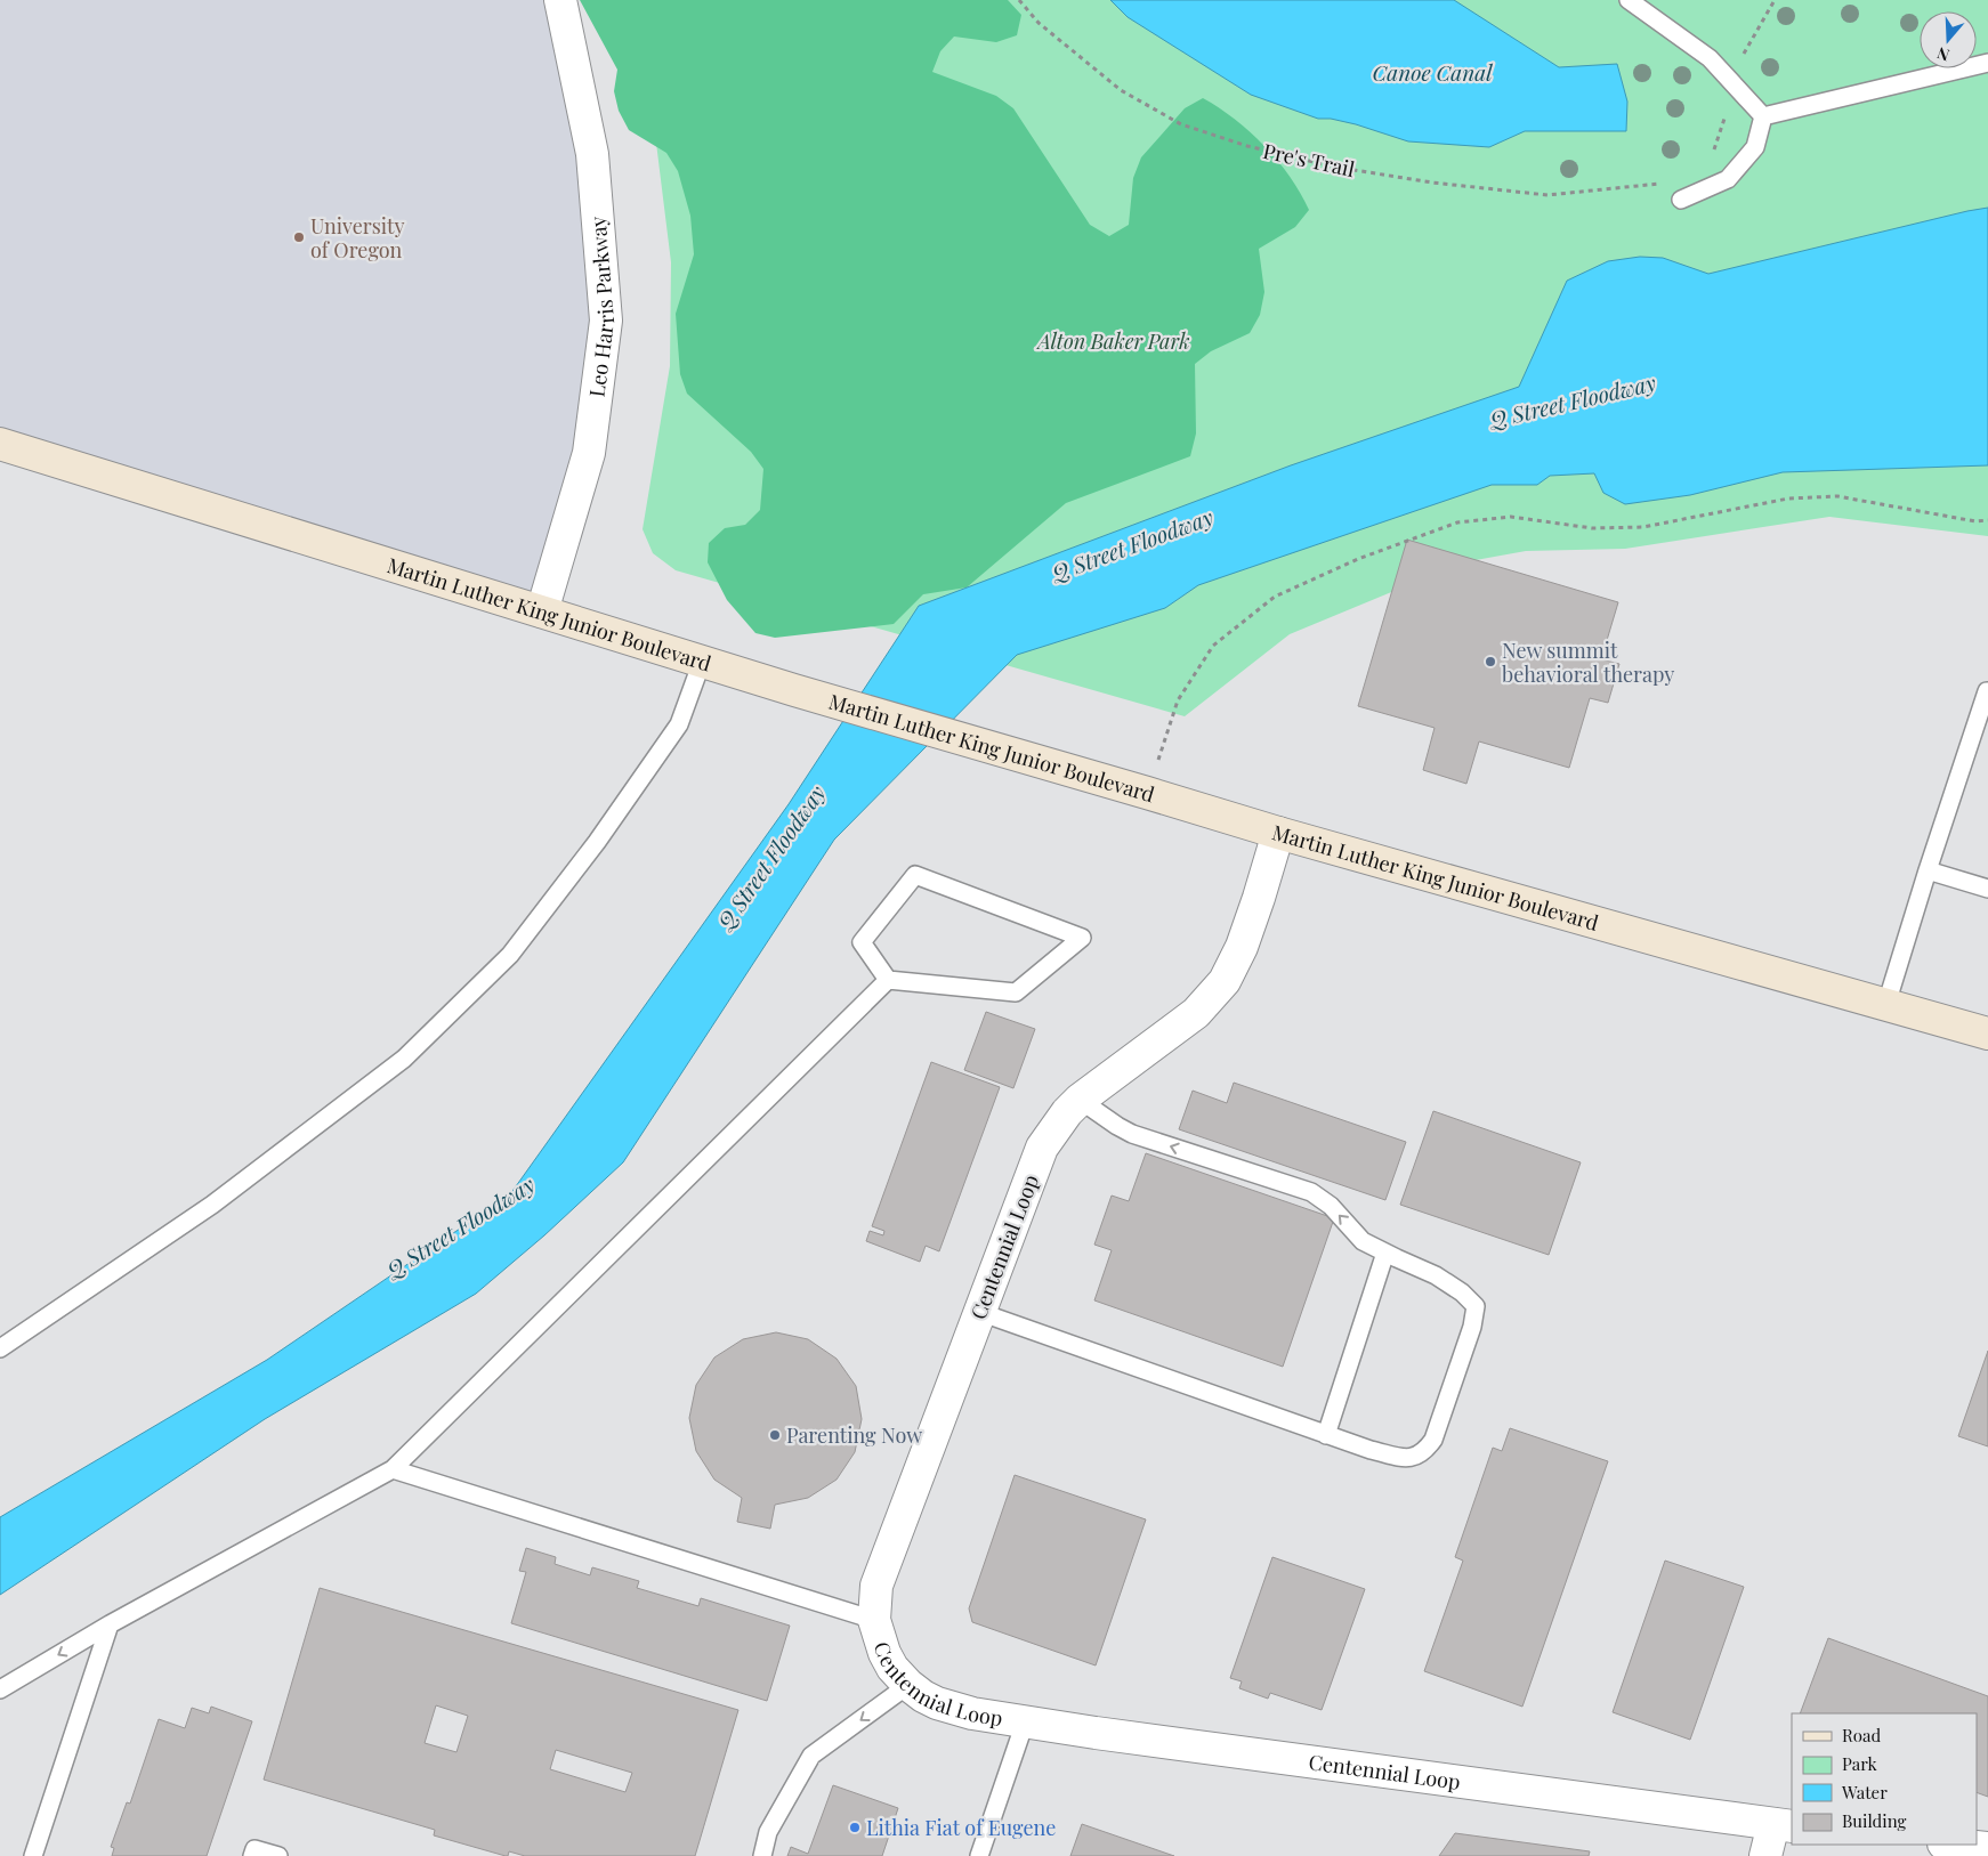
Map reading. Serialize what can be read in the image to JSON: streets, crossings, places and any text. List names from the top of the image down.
{
  "streets": {
    "main road": ["Martin Luther King Junior Boulevard"],
    "street": ["Leo Harris Parkway", "Centennial Loop"],
    "path": ["Pre's Trail"]
  },
  "crossings": [
    ["Leo Harris Parkway", "Martin Luther King Junior Boulevard"],
    ["Martin Luther King Junior Boulevard", "Centennial Loop"]
  ],
  "water": ["Canoe Canal", "Q Street Floodway"],
  "parks": ["Alton Baker Park"],
  "places": [
    "University of Oregon",
    "New summit behavioral therapy",
    "Parenting Now",
    "Lithia Fiat of Eugene"
  ],
  "legend": [
    "Road",
    "Park",
    "Water",
    "Building"
  ],
  "north": "bottom"
}
